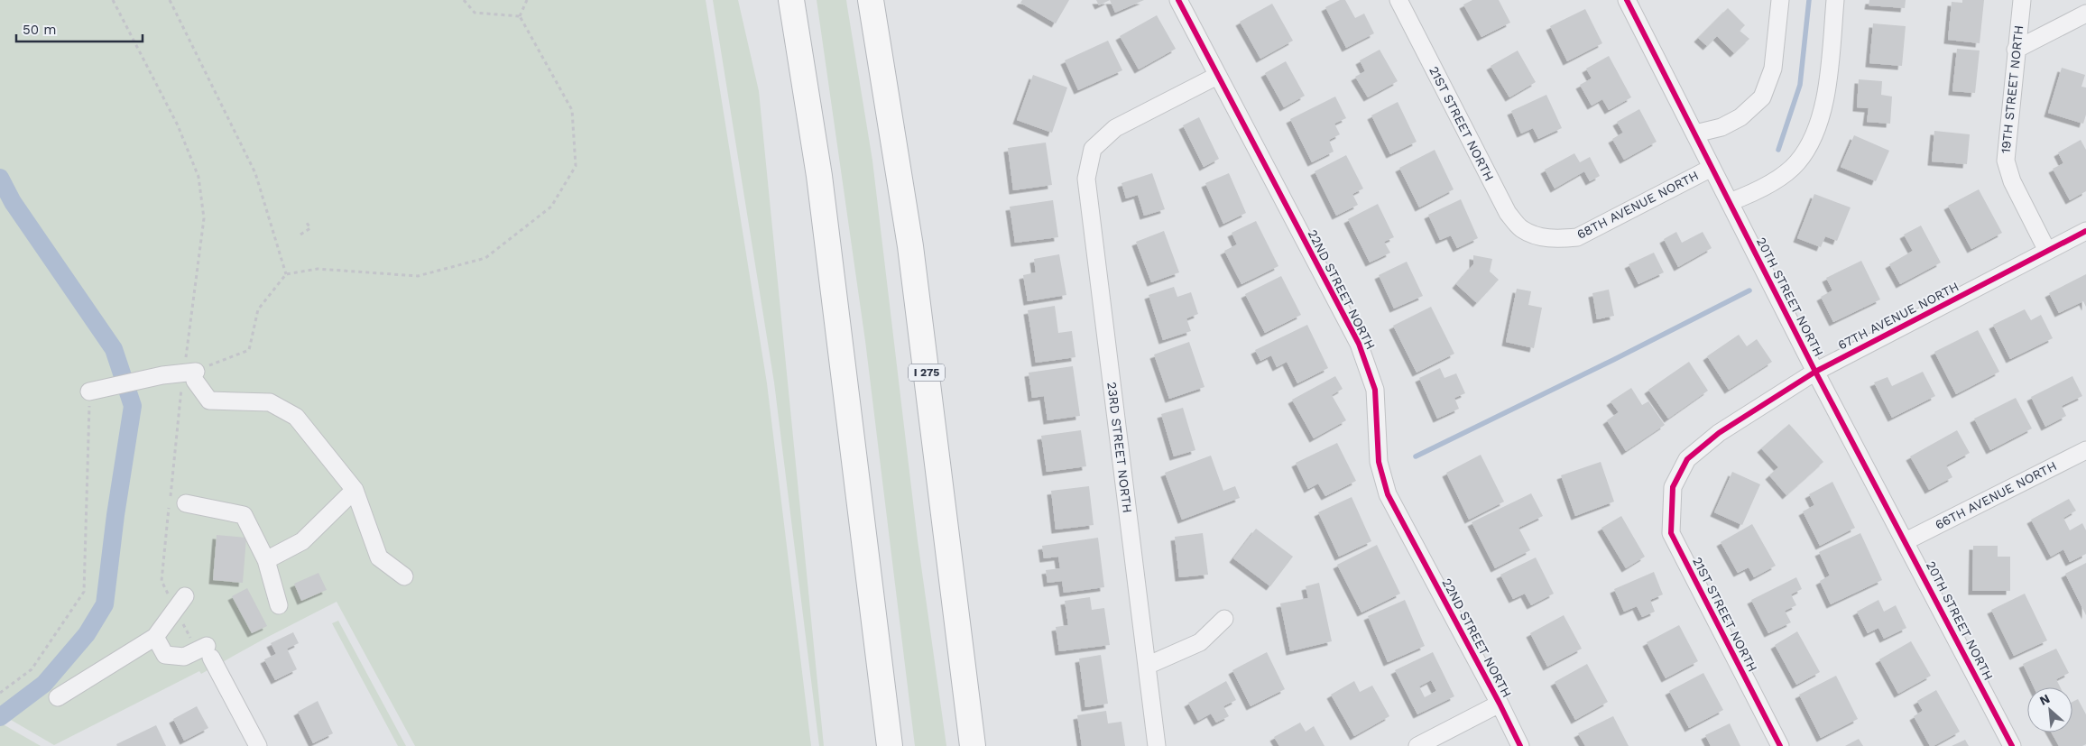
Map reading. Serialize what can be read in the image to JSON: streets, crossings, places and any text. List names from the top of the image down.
{
  "streets": {
    "highway": ["I 275"],
    "street": [
      "19TH STREET NORTH",
      "21ST STREET NORTH",
      "68TH AVENUE NORTH",
      "22ND STREET NORTH",
      "20TH STREET NORTH",
      "67TH AVENUE NORTH",
      "23RD STREET NORTH",
      "66TH AVENUE NORTH"
    ]
  },
  "crossings": [
    ["19TH STREET NORTH", "67TH AVENUE NORTH"],
    ["21ST STREET NORTH", "68TH AVENUE NORTH"],
    ["21ST STREET NORTH", "67TH AVENUE NORTH"],
    ["68TH AVENUE NORTH", "20TH STREET NORTH"],
    ["22ND STREET NORTH", "23RD STREET NORTH"],
    ["20TH STREET NORTH", "67TH AVENUE NORTH"],
    ["20TH STREET NORTH", "66TH AVENUE NORTH"]
  ],
  "scale_bar": "50 m",
  "north": "top left"
}
